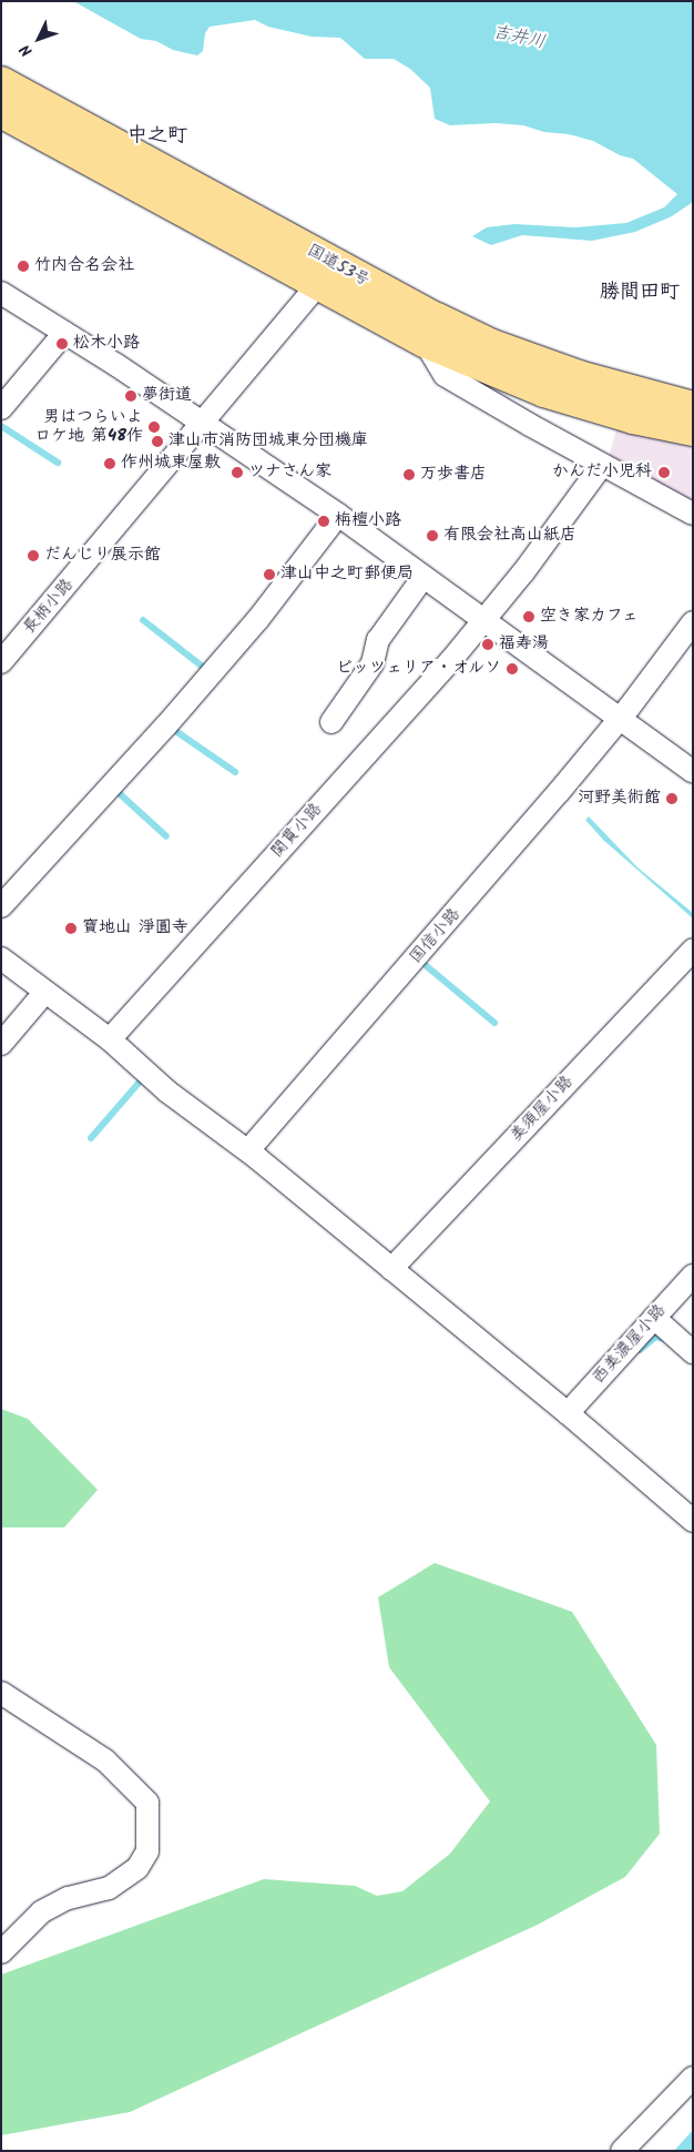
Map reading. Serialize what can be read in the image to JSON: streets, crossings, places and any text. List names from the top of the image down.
{
  "streets": {
    "highway": ["国道53号"],
    "street": [
      "長柄小路",
      "関貫小路",
      "国信小路",
      "美須屋小路",
      "西美濃屋小路"
    ]
  },
  "crossings": [
    ["国道53号", "長柄小路"]
  ],
  "districts": ["中之町", "勝間田町"],
  "water": ["吉井川"],
  "places": [
    "竹内合名会社",
    "松木小路",
    "夢街道",
    "男はつらいよ ロケ地 第48作",
    "津山市消防団城東分団機庫",
    "作州城東屋敷",
    "ツナさん家",
    "かんだ小児科",
    "万歩書店",
    "栴檀小路",
    "有限会社高山紙店",
    "だんじり展示館",
    "津山中之町郵便局",
    "空き家カフェ",
    "福寿湯",
    "ピッツェリア・オルソ",
    "河野美術館",
    "寶地山 淨圓寺"
  ],
  "north": "bottom left"
}
